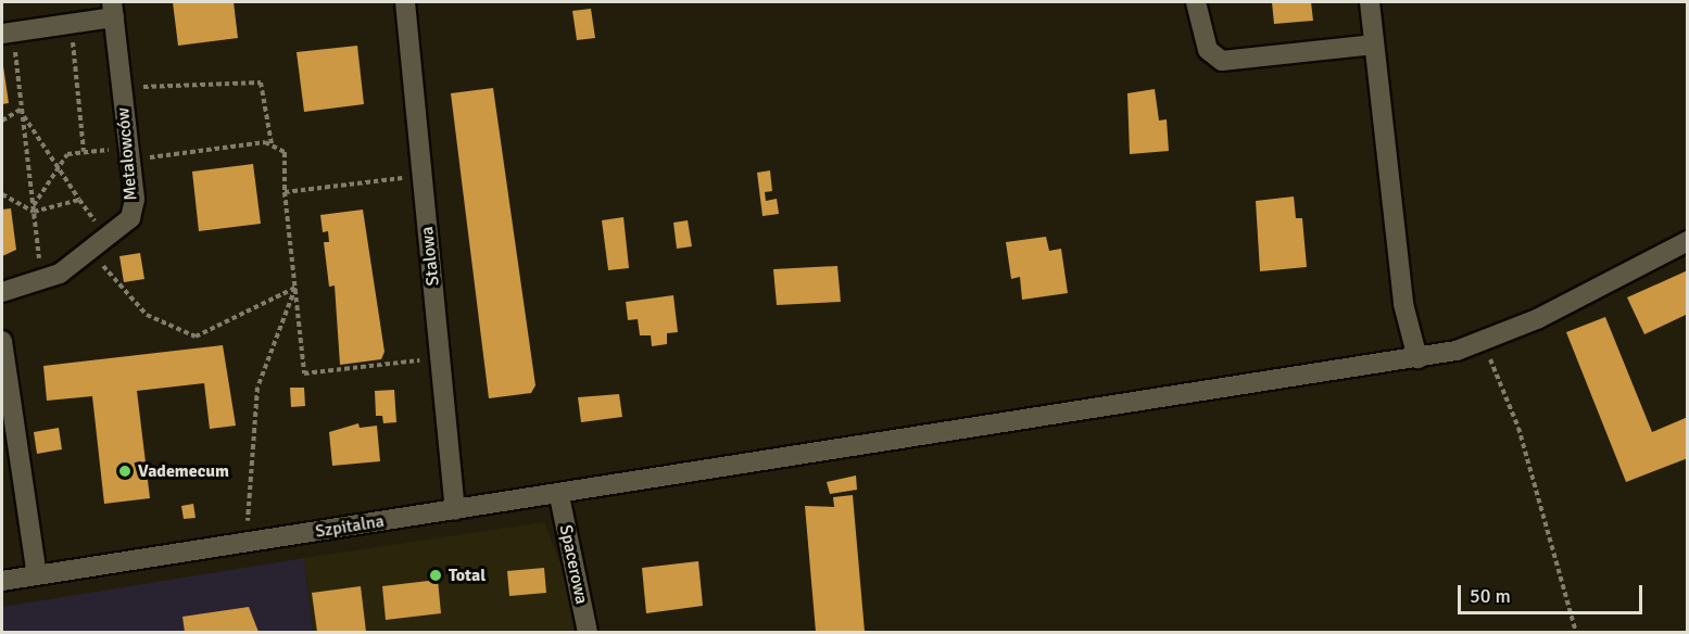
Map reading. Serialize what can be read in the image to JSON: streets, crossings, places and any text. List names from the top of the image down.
{
  "streets": {
    "street": [
      "Metalowców",
      "Stalowa",
      "Szpitalna",
      "Spacerowa"
    ]
  },
  "crossings": [
    ["Stalowa", "Szpitalna"],
    ["Szpitalna", "Spacerowa"]
  ],
  "places": ["Vademecum", "Total"],
  "scale_bar": "50 m"
}
